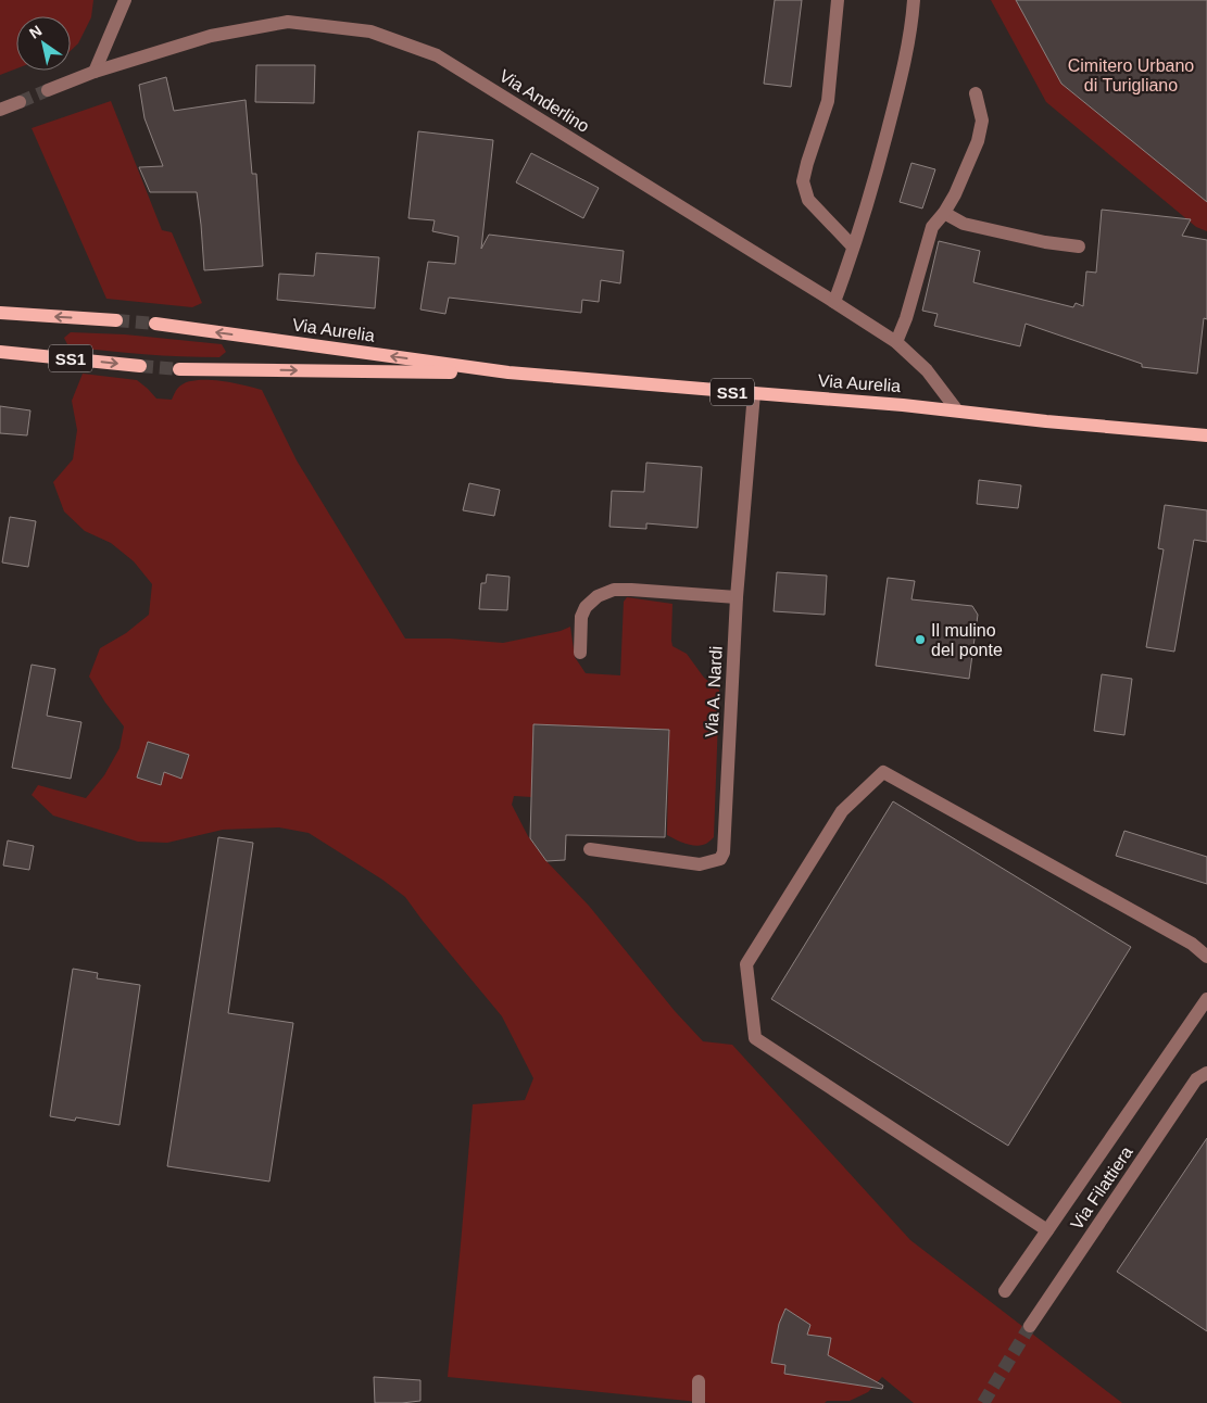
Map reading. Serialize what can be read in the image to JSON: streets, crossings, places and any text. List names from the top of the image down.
{
  "streets": {
    "main road": ["Via Aurelia", "SS1"],
    "street": ["Via Anderlino", "Via A. Nardi", "Via Filattiera"]
  },
  "crossings": [
    ["Via Anderlino", "Via Aurelia"],
    ["Via Aurelia", "Via A. Nardi"]
  ],
  "parks": ["Cimitero Urbano di Turigliano"],
  "places": ["Il mulino del ponte"],
  "north": "top left"
}
